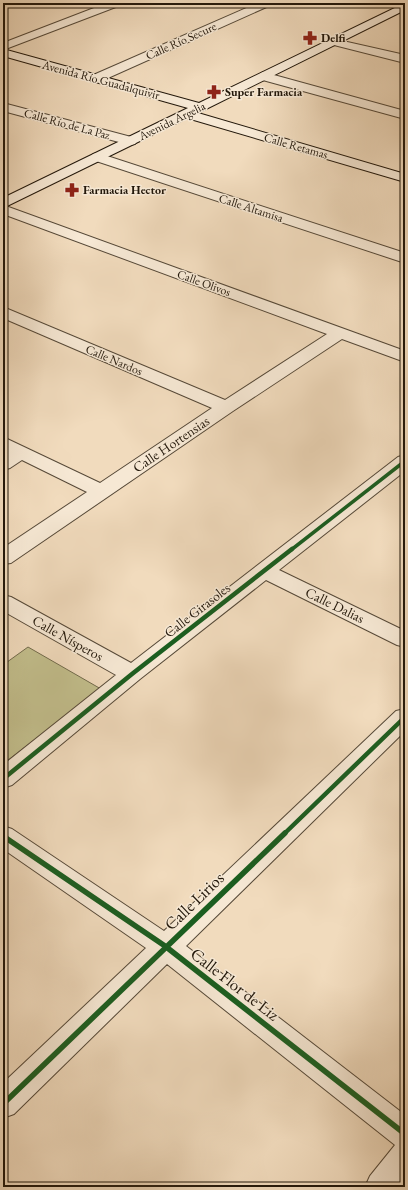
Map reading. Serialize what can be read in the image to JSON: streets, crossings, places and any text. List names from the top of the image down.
{
  "streets": {
    "street": [
      "Calle Río Secure",
      "Avenida Río Guadalquivir",
      "Avenida Argelia",
      "Calle Río de La Paz",
      "Calle Retamas",
      "Calle Altamisa",
      "Calle Olivos",
      "Calle Nardos",
      "Calle Hortensias",
      "Calle Dalias",
      "Calle Girasoles",
      "Calle Nísperos",
      "Calle Lirios",
      "Calle Flor de Liz"
    ]
  },
  "crossings": [
    ["Calle Río Secure", "Avenida Río Guadalquivir"],
    ["Avenida Río Guadalquivir", "Avenida Argelia"],
    ["Avenida Argelia", "Calle Río de La Paz"],
    ["Avenida Argelia", "Calle Retamas"],
    ["Avenida Argelia", "Calle Altamisa"],
    ["Calle Olivos", "Calle Hortensias"],
    ["Calle Nardos", "Calle Hortensias"],
    ["Calle Dalias", "Calle Girasoles"],
    ["Calle Girasoles", "Calle Nísperos"],
    ["Calle Lirios", "Calle Flor de Liz"]
  ],
  "places": {
    "pharmacy": ["Delfi", "Super Farmacia", "Farmacia Hector"]
  }
}
